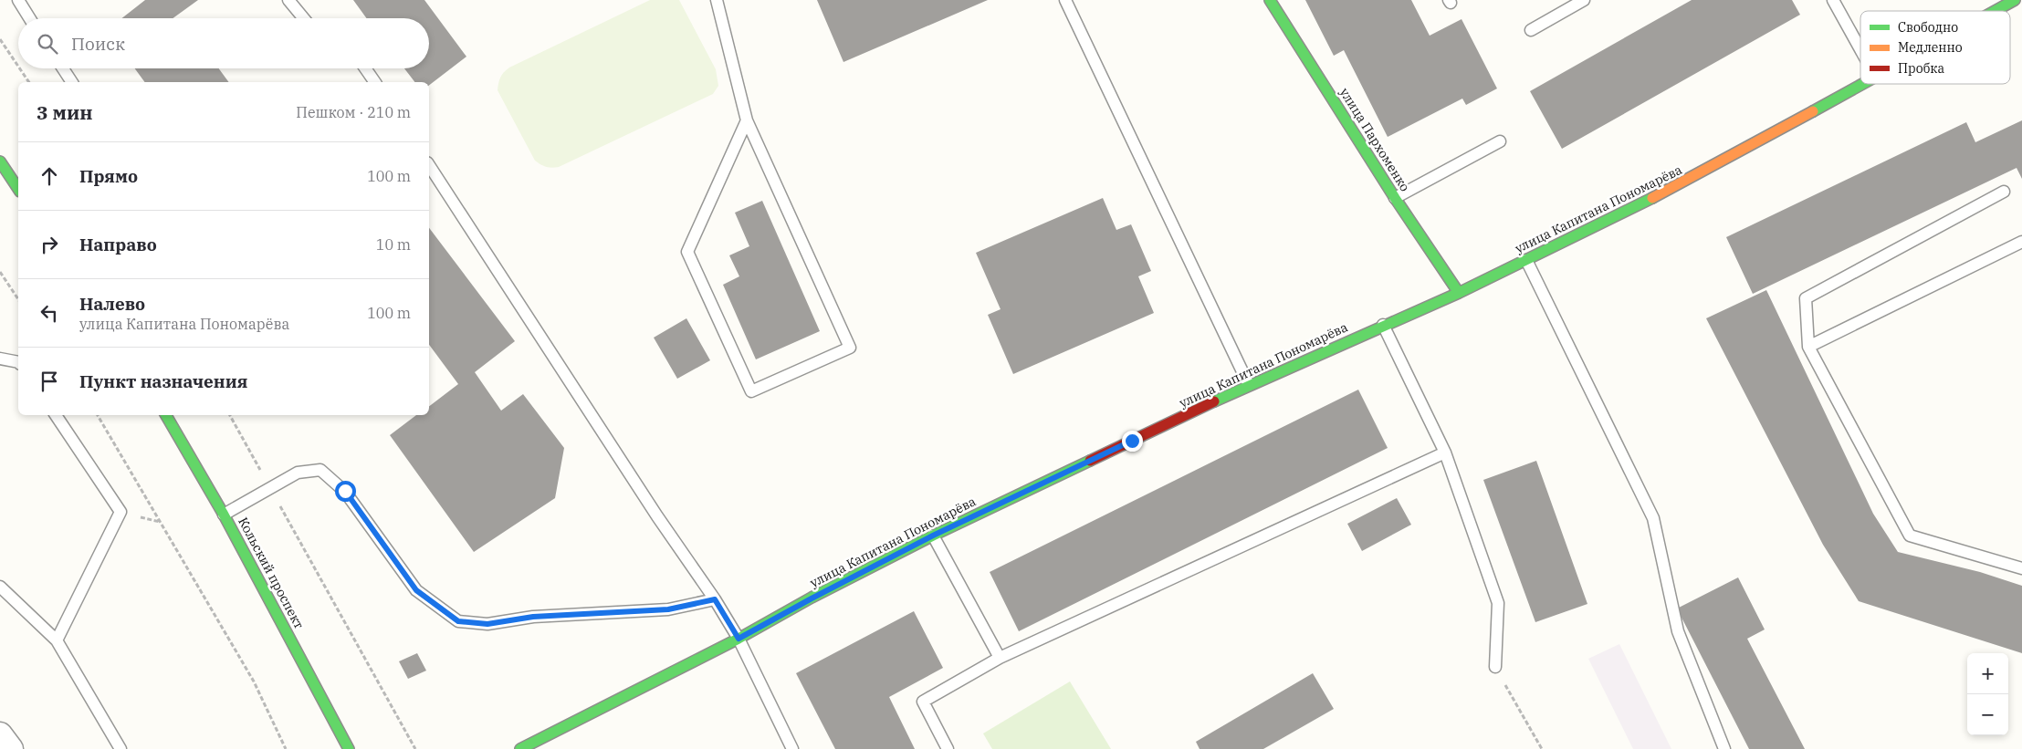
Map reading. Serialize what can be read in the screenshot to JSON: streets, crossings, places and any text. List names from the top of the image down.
{
  "streets": {
    "street": ["улица Пархоменко", "улица Капитана Пономарёва", "Кольский проспект"]
  },
  "crossings": [
    ["улица Пархоменко", "улица Капитана Пономарёва"]
  ],
  "legend": ["Свободно", "Медленно", "Пробка"],
  "page": {
    "search": "Поиск",
    "heading": ["3 мин", "Пешком · 210 m"],
    "list": [
      ["Прямо", "100 m"],
      ["Направо", "10 m"],
      ["Налево", "улица Капитана Пономарёва", "100 m"],
      "Пункт назначения"
    ],
    "map_buttons": ["+", "−"]
  }
}
